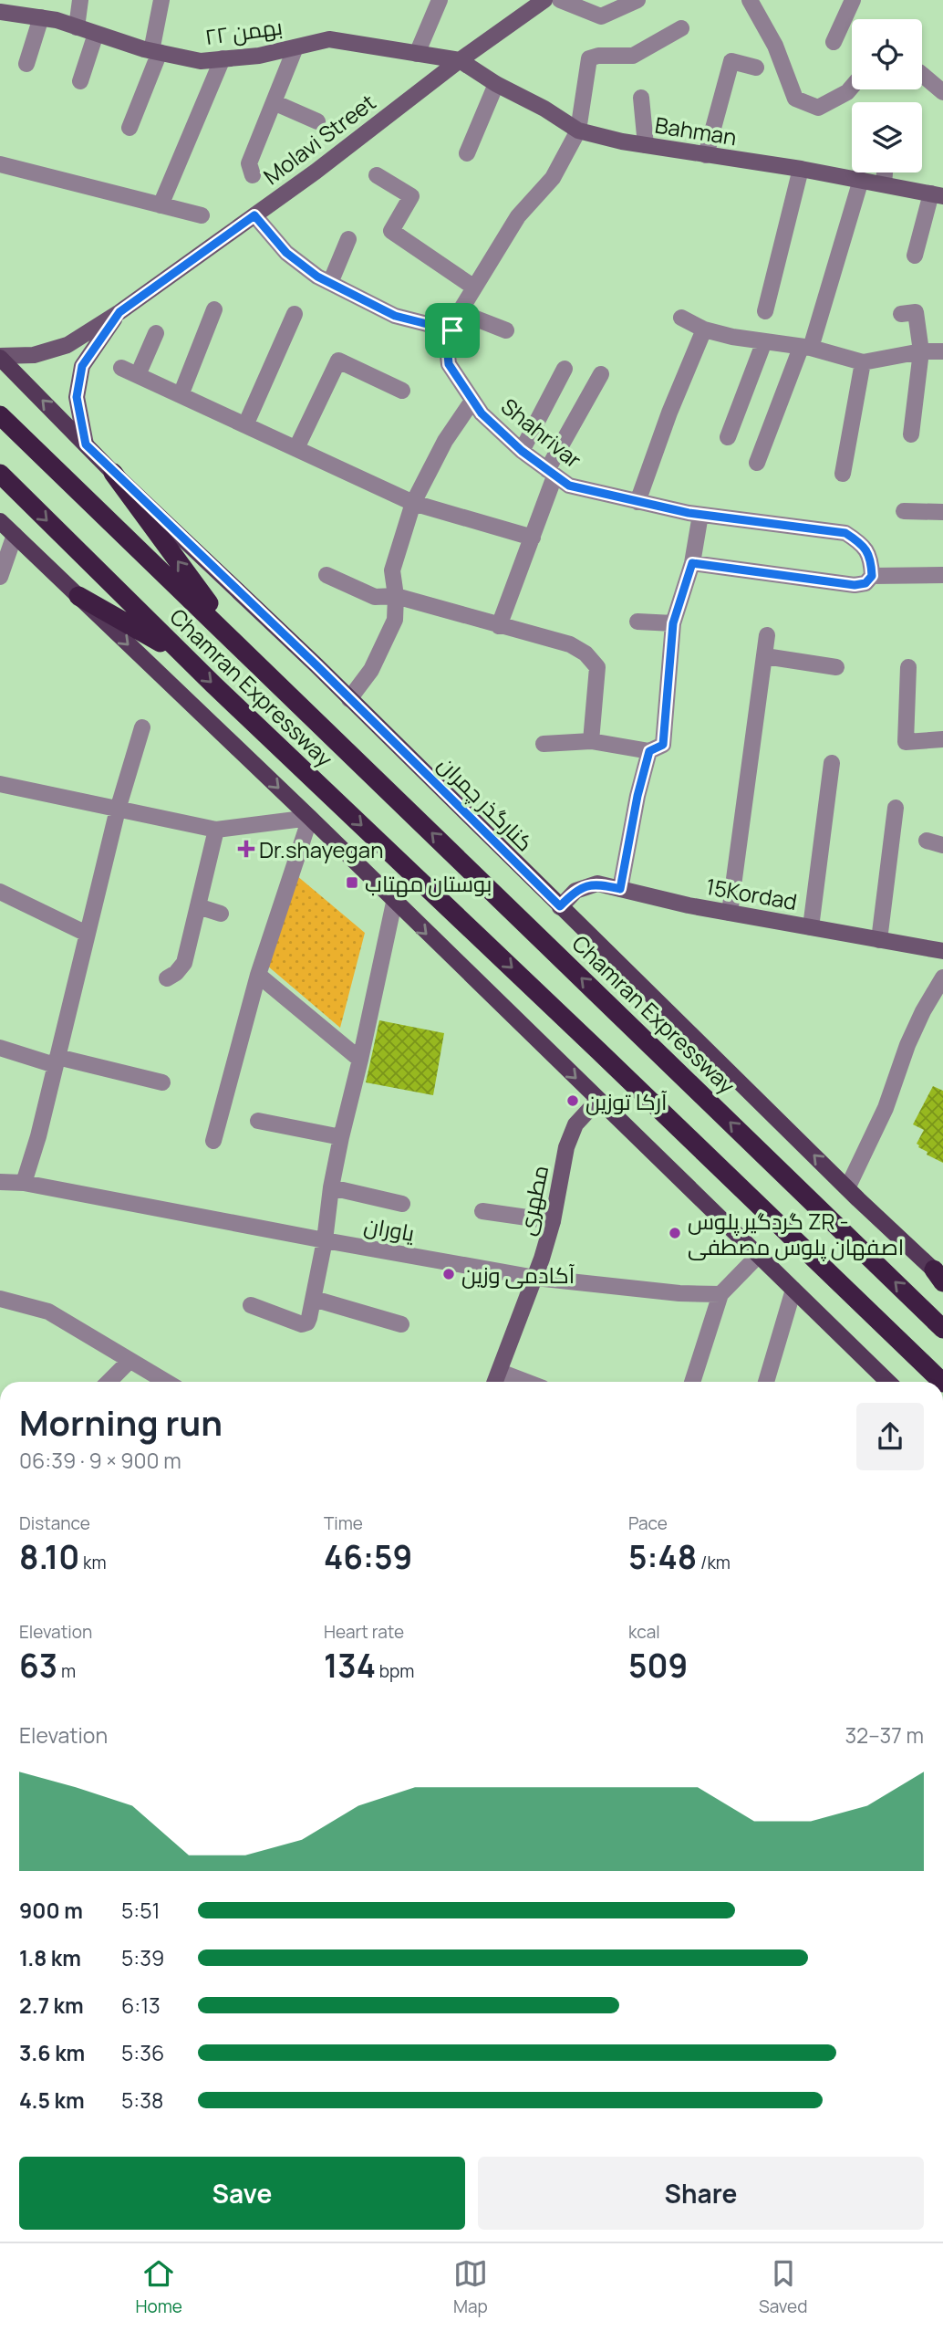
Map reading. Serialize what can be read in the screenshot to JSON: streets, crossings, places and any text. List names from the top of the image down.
{
  "streets": {
    "highway": ["Chamran Expressway"],
    "main road": ["کنارگذر چمران"],
    "street": [
      "۲۲ بهمن",
      "Bahman",
      "Molavi Street",
      "Shahrivar",
      "15Kordad",
      "مطهری",
      "یاوران"
    ]
  },
  "crossings": [
    ["۲۲ بهمن", "Bahman"],
    ["۲۲ بهمن", "Molavi Street"],
    ["Bahman", "Molavi Street"],
    ["Bahman", "Shahrivar"],
    ["Molavi Street", "کنارگذر چمران"],
    ["کنارگذر چمران", "15Kordad"],
    ["مطهری", "یاوران"]
  ],
  "places": {
    "health": ["Dr.shayegan"],
    "transit": ["بوستان مهتاب"],
    "other": ["آرکا توزین", "گردگیر پلوس ZR - اصفهان پلوس مصطفی", "آکادمی وزین"]
  },
  "page": {
    "heading": ["Morning run", "06:39 · 9 × 900 m"],
    "stats": [
      ["Distance", "8.10 km"],
      ["Time", "46:59"],
      ["Pace", "5:48 /km"],
      ["Elevation", "63 m"],
      ["Heart rate", "134 bpm"],
      ["kcal", "509"]
    ],
    "chart": ["Elevation", "32–37 m"],
    "list": [
      {
        "name": "900 m",
        "note": "5:51"
      },
      {
        "name": "1.8 km",
        "note": "5:39"
      },
      {
        "name": "2.7 km",
        "note": "6:13"
      },
      {
        "name": "3.6 km",
        "note": "5:36"
      },
      {
        "name": "4.5 km",
        "note": "5:38"
      }
    ],
    "buttons": ["Save", "Share"],
    "tabs": ["Home", "Map", "Saved"]
  }
}
